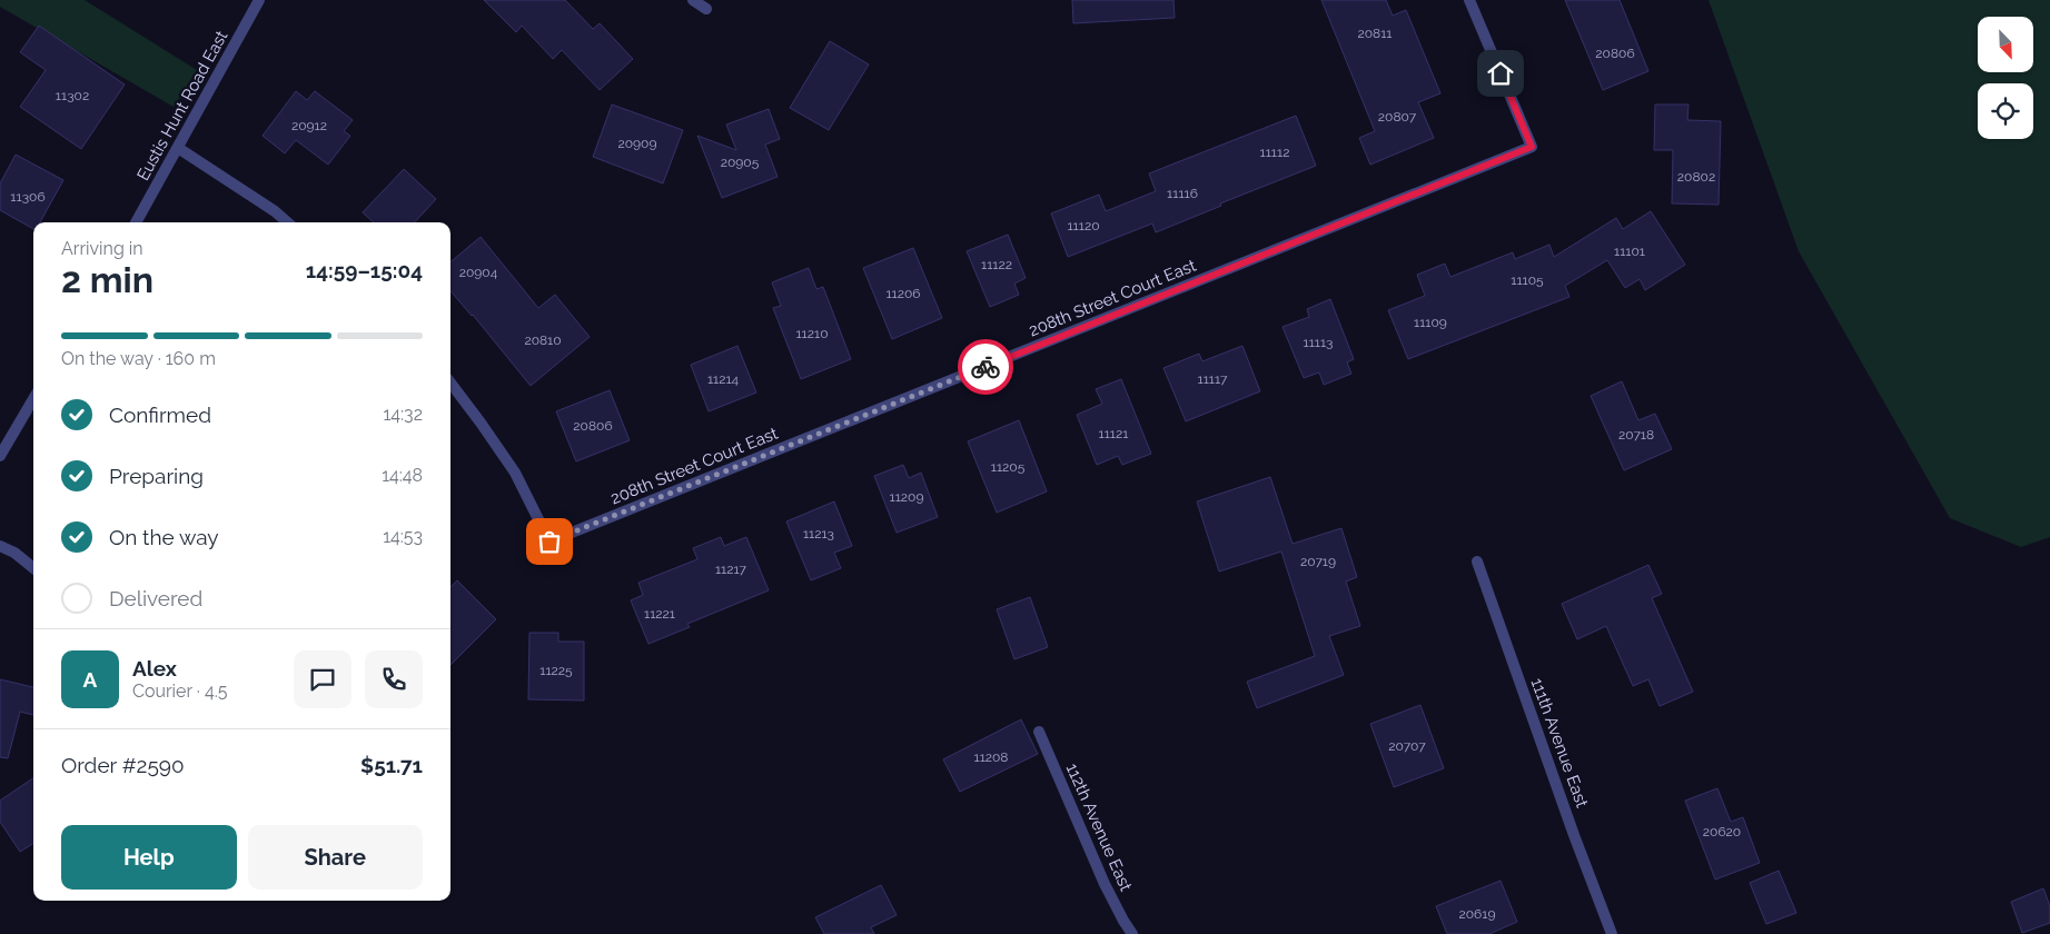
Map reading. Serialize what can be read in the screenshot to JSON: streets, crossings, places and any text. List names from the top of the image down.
{
  "streets": {
    "street": [
      "Eustis Hunt Road East",
      "208th Street Court East",
      "111th Avenue East",
      "112th Avenue East"
    ]
  },
  "house_numbers": [
    "20811",
    "20806",
    "11302",
    "20807",
    "20912",
    "20909",
    "11112",
    "20905",
    "20802",
    "11116",
    "11306",
    "11120",
    "11101",
    "11122",
    "20904",
    "11105",
    "11206",
    "11109",
    "11210",
    "20810",
    "11113",
    "11214",
    "11117",
    "20806",
    "11121",
    "20718",
    "11205",
    "11209",
    "11213",
    "20719",
    "11217",
    "11221",
    "11225",
    "20707",
    "11208",
    "20620",
    "20619"
  ],
  "north": "bottom right",
  "page": {
    "heading": ["2 min", "Arriving in", "14:59–15:04"],
    "panel": [
      "Alex",
      "Courier · 4.5",
      "Order #2590",
      "$51.71"
    ],
    "bar": "On the way · 160 m",
    "list": [
      ["Confirmed", "14:32"],
      ["Preparing", "14:48"],
      ["On the way", "14:53"],
      "Delivered"
    ],
    "round": "A",
    "buttons": ["Help", "Share"]
  }
}
